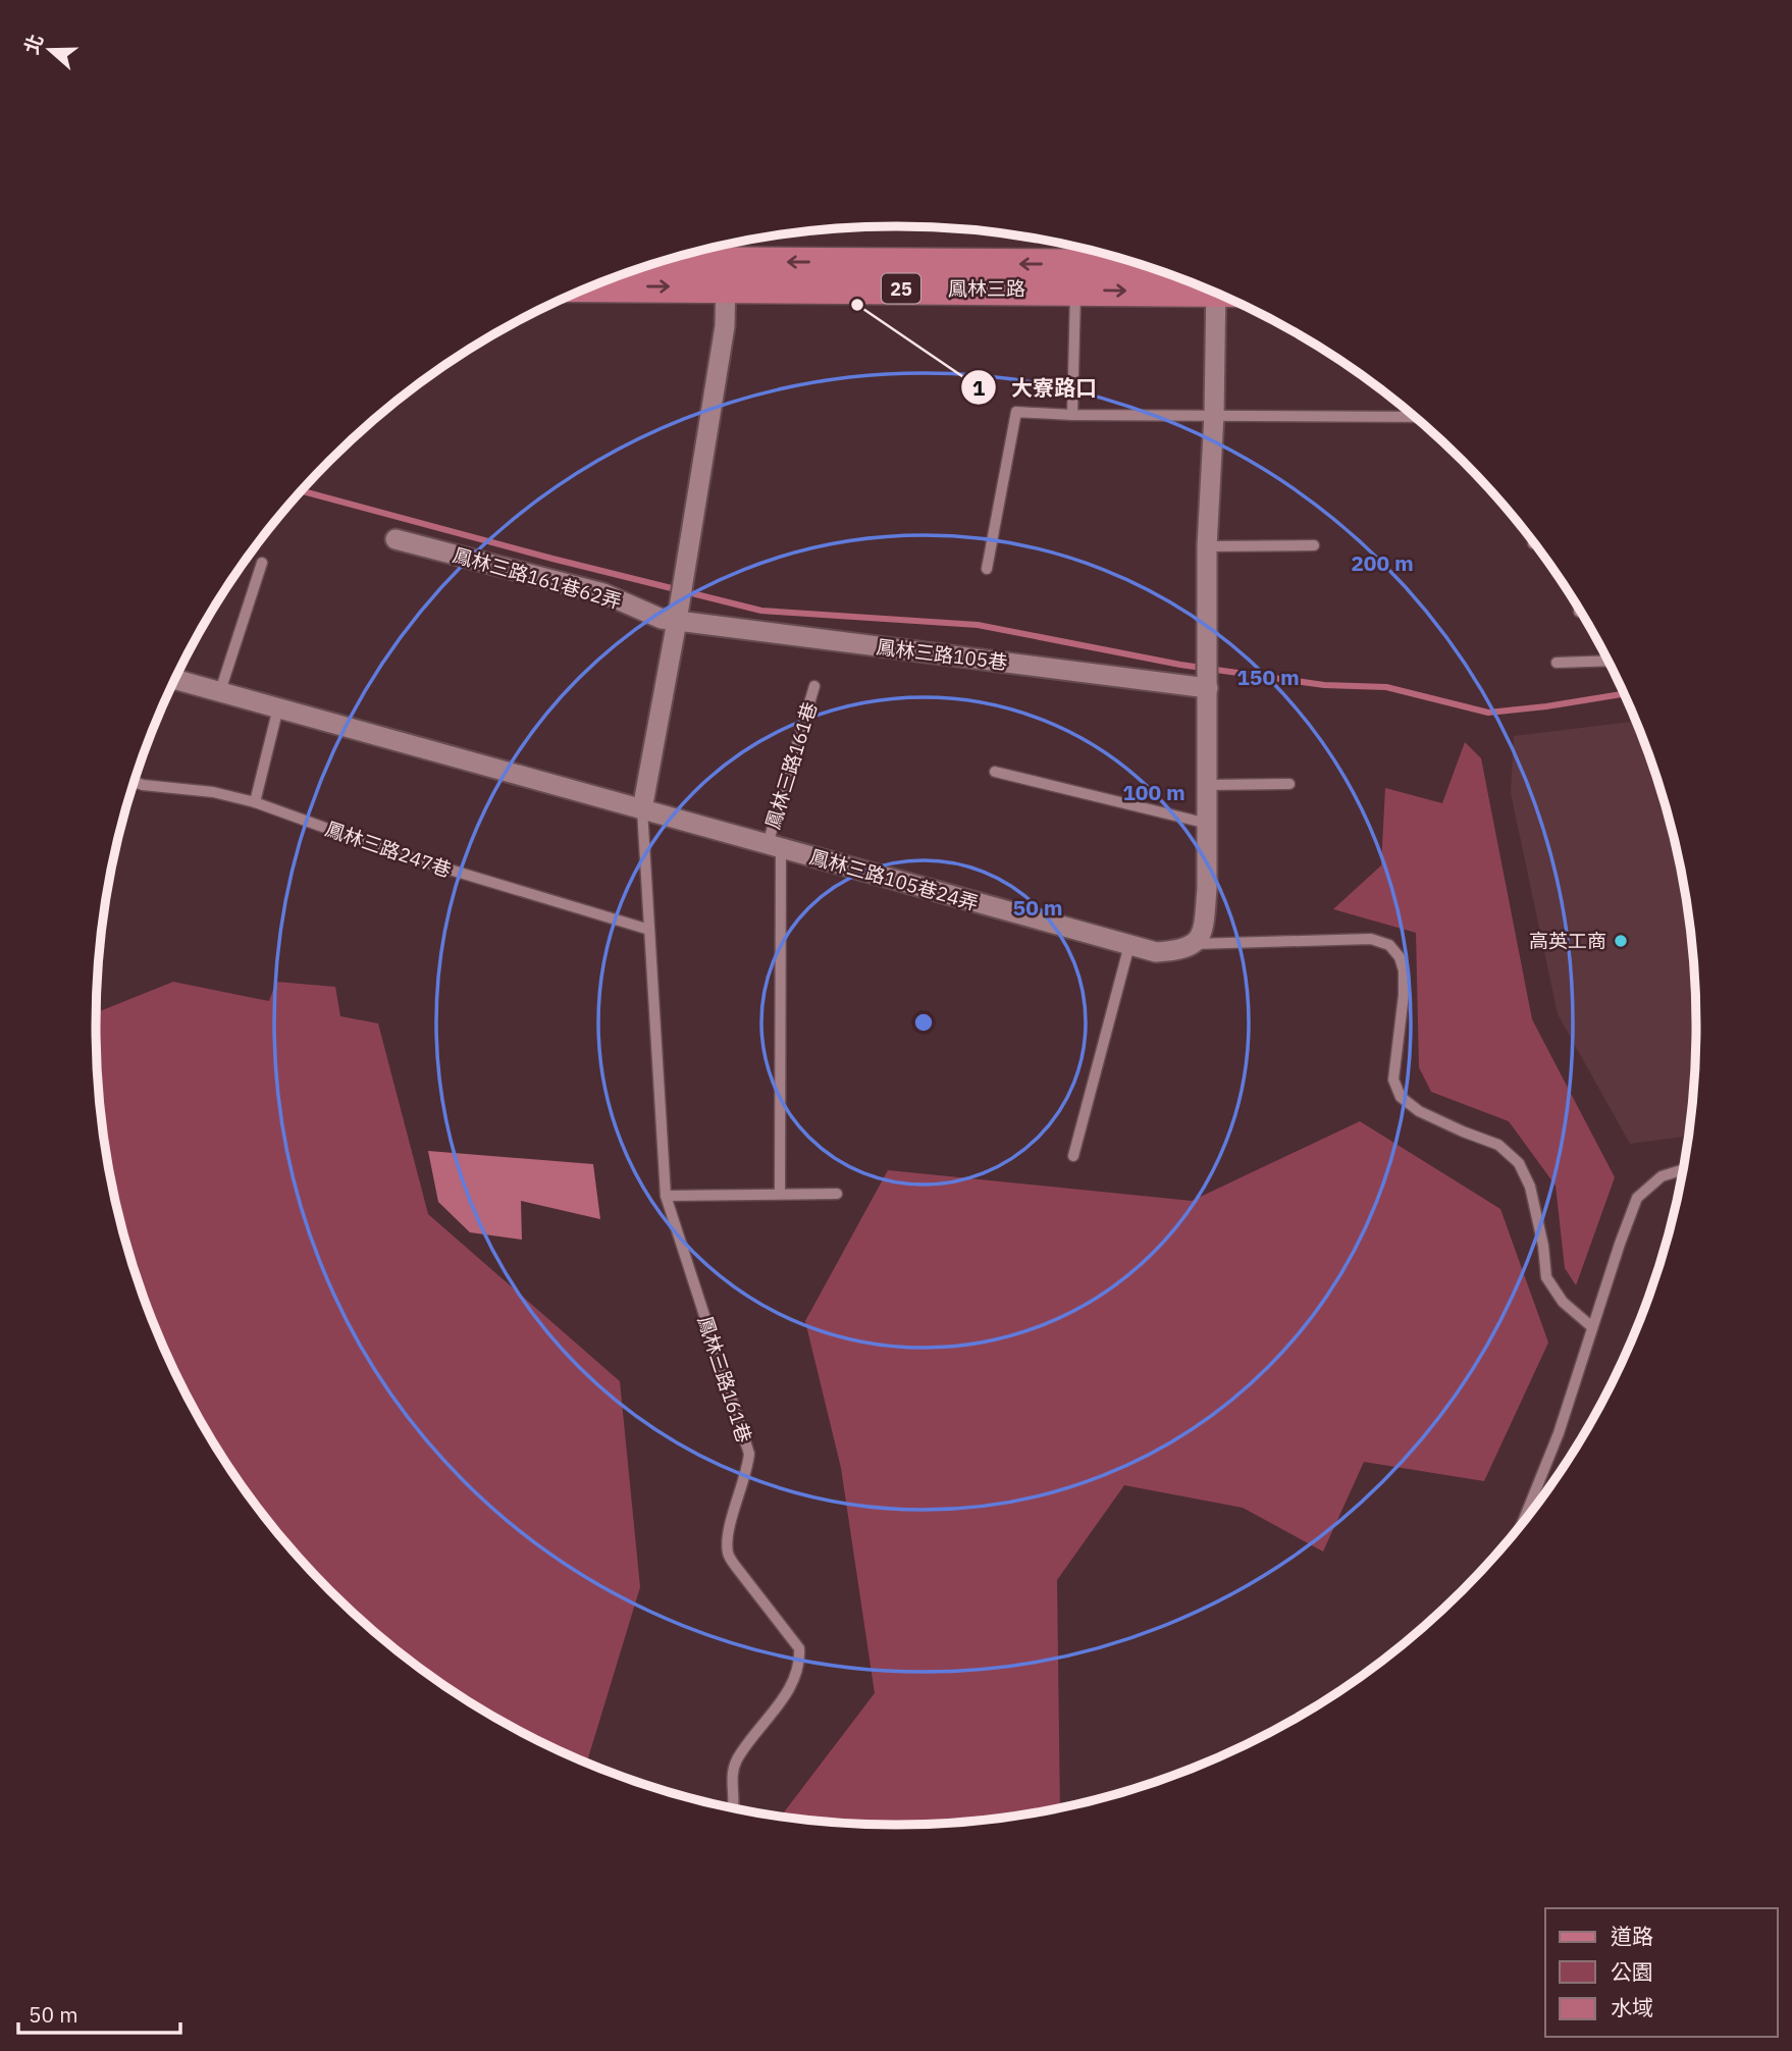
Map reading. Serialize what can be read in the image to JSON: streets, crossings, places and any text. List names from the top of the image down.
{
  "streets": {
    "main road": ["25", "鳳林三路"],
    "street": [
      "鳳林三路161巷62弄",
      "鳳林三路105巷",
      "鳳林三路161巷",
      "鳳林三路105巷24弄"
    ],
    "lane": ["鳳林三路247巷"]
  },
  "crossings": [
    ["鳳林三路161巷62弄", "鳳林三路105巷"],
    ["鳳林三路161巷", "鳳林三路247巷"],
    ["鳳林三路161巷", "鳳林三路105巷24弄"]
  ],
  "places": ["大寮路口", "高英工商"],
  "legend": ["道路", "公園", "水域"],
  "scale_bar": "50 m",
  "north": "left",
  "rings": [
    "200 m",
    "150 m",
    "100 m",
    "50 m"
  ]
}
